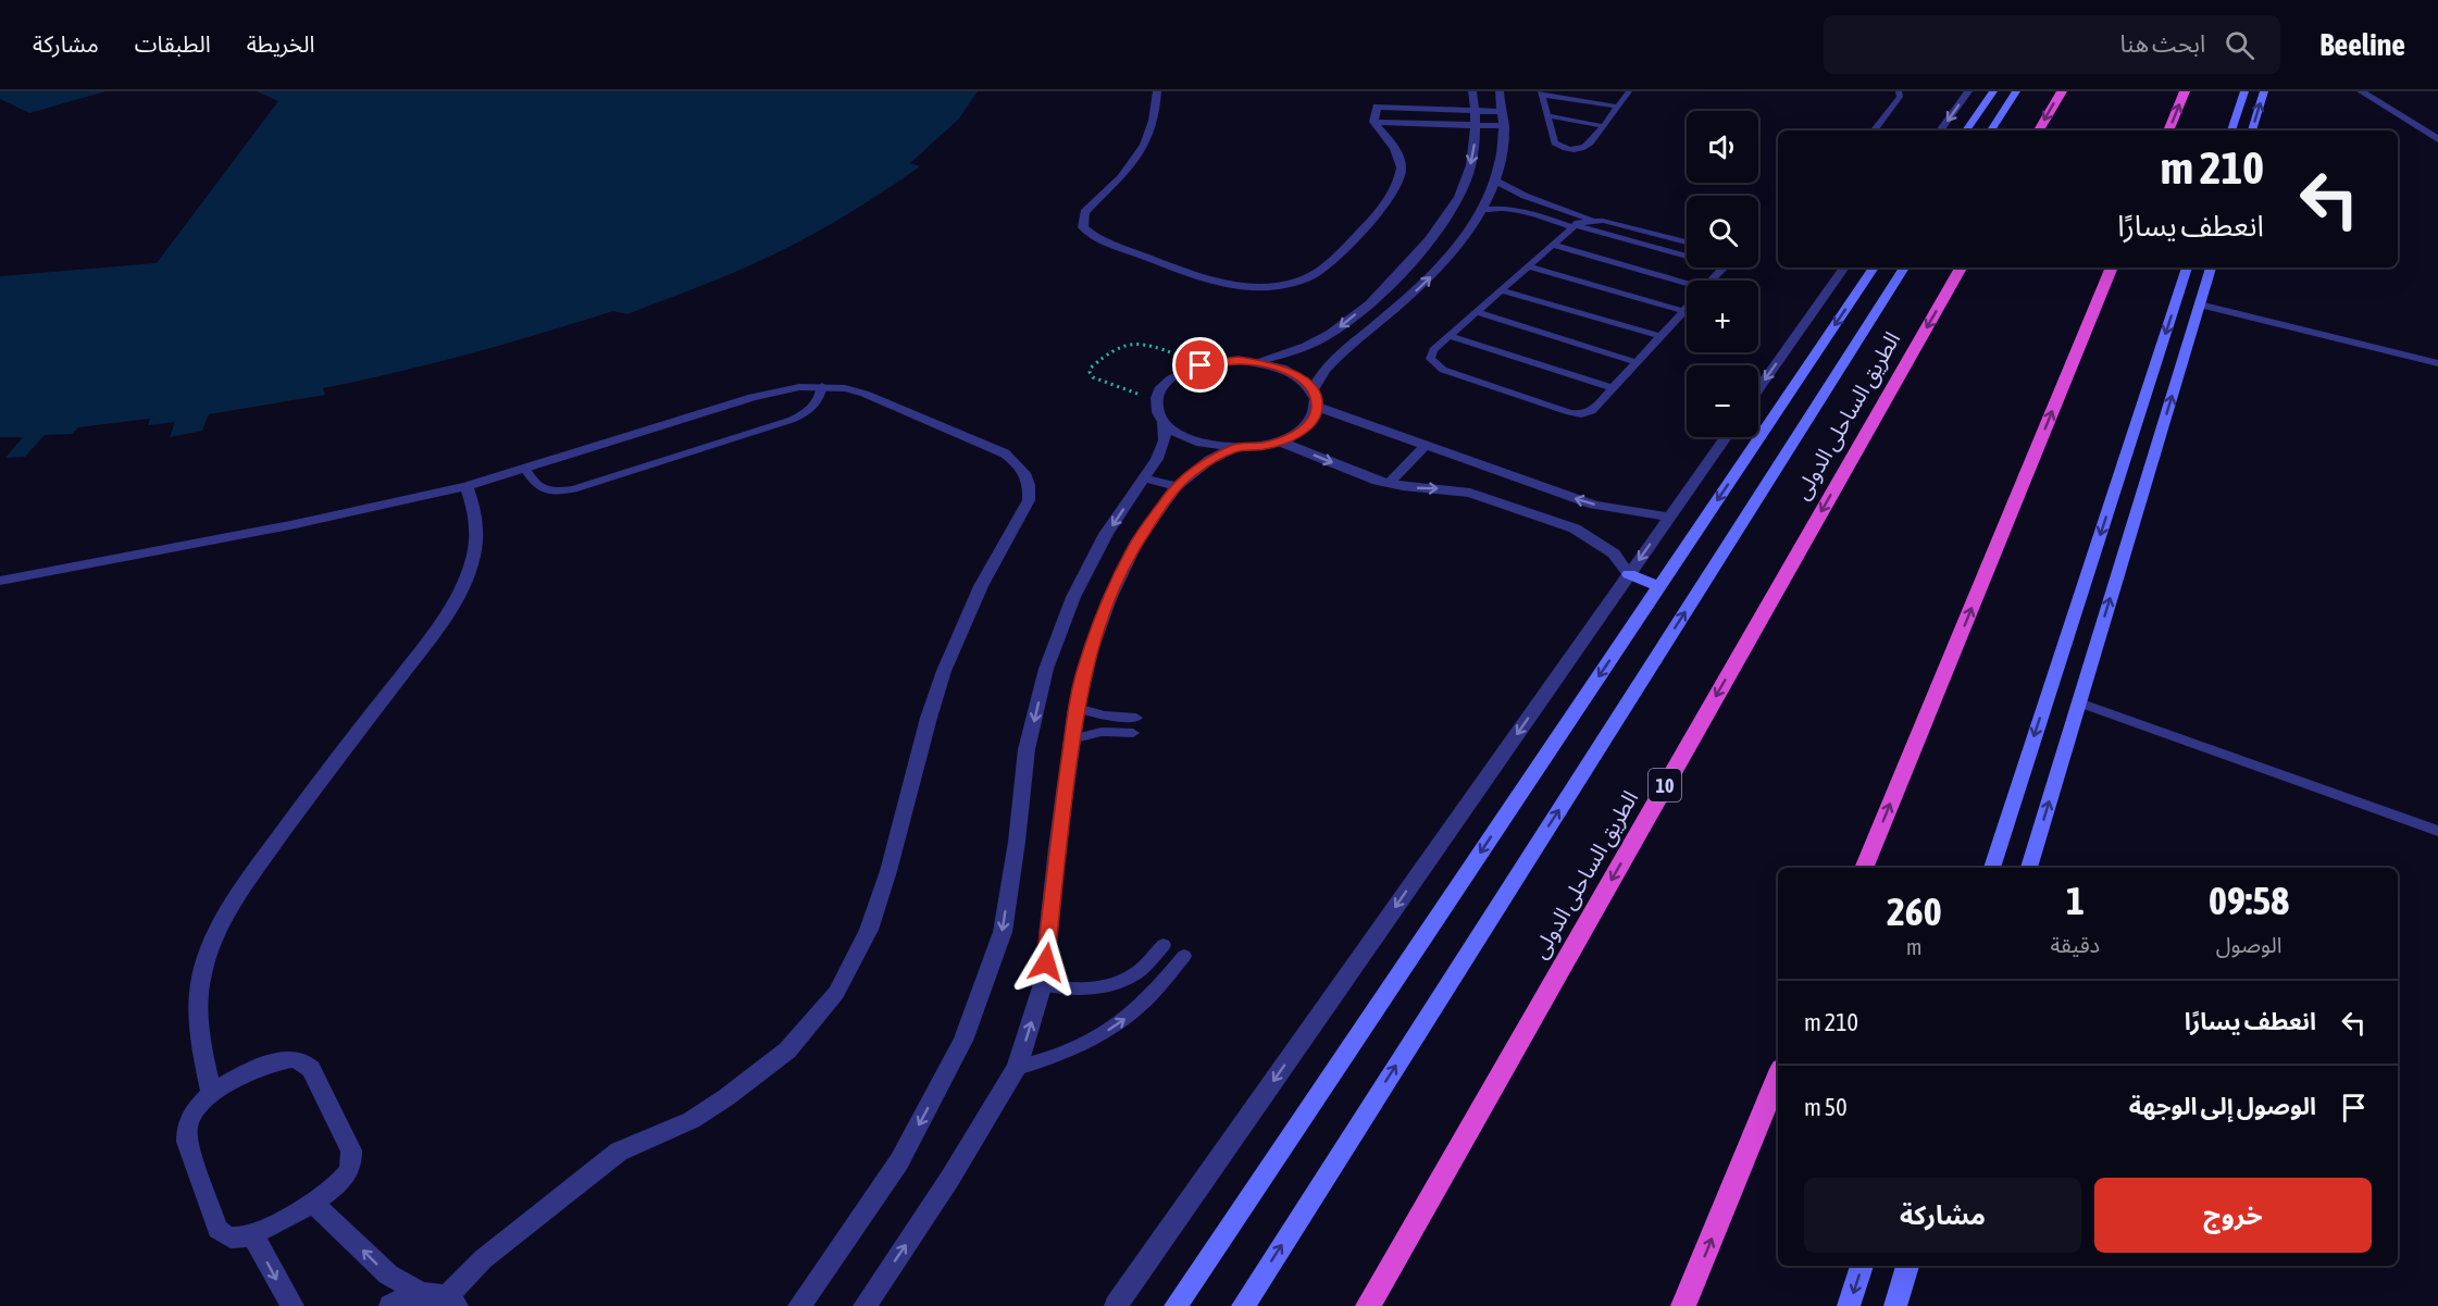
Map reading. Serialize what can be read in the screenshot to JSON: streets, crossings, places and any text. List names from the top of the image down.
{
  "streets": {
    "highway": ["الطريق الساحلى الدولى", "10"]
  },
  "one_way": ["الطريق الساحلى الدولى"],
  "page": {
    "header": "Beeline",
    "search": "ابحث هنا",
    "nav": ["الخريطة", "الطبقات", "مشاركة"],
    "map_buttons": ["+", "−"],
    "turn": ["210 m", "انعطف يسارًا"],
    "eta": [
      "09:58",
      "الوصول",
      "1",
      "دقيقة",
      "260",
      "m"
    ],
    "list": [
      {
        "name": "انعطف يسارًا",
        "value": "210 m"
      },
      {
        "name": "الوصول إلى الوجهة",
        "value": "50 m"
      }
    ],
    "buttons": ["خروج", "مشاركة"]
  }
}
